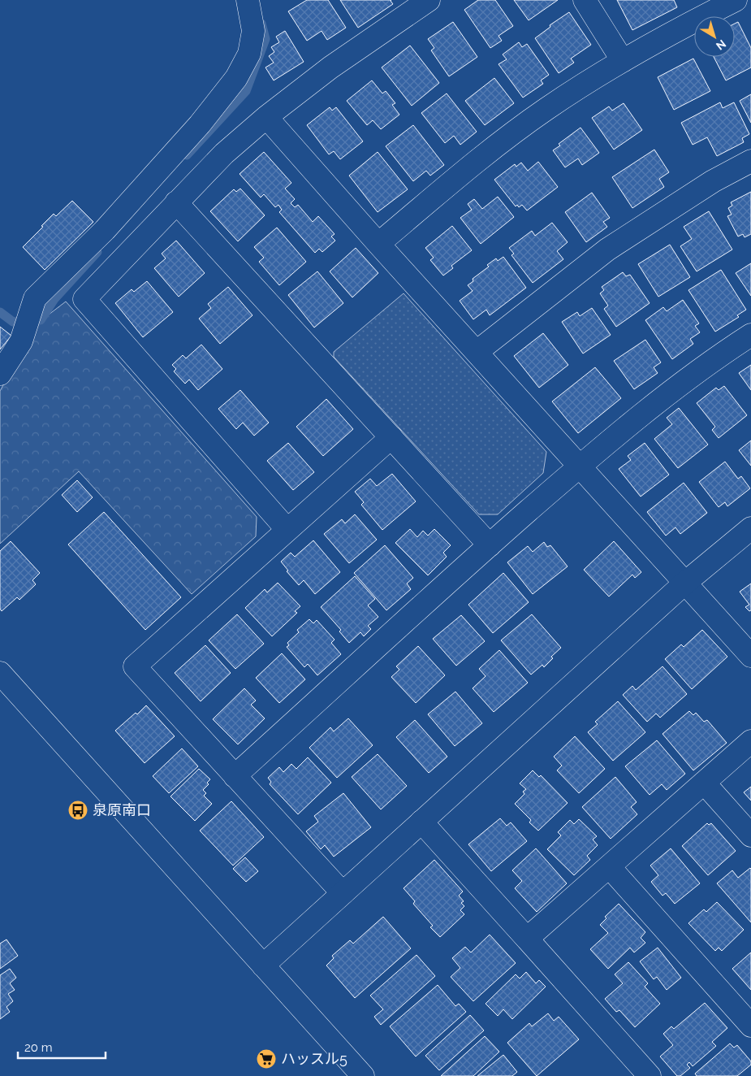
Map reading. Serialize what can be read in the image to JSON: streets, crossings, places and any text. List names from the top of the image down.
{
  "places": {
    "bus stop": ["泉原南口"],
    "supermarket": ["ハッスル5"]
  },
  "scale_bar": "20 m",
  "north": "bottom right"
}
